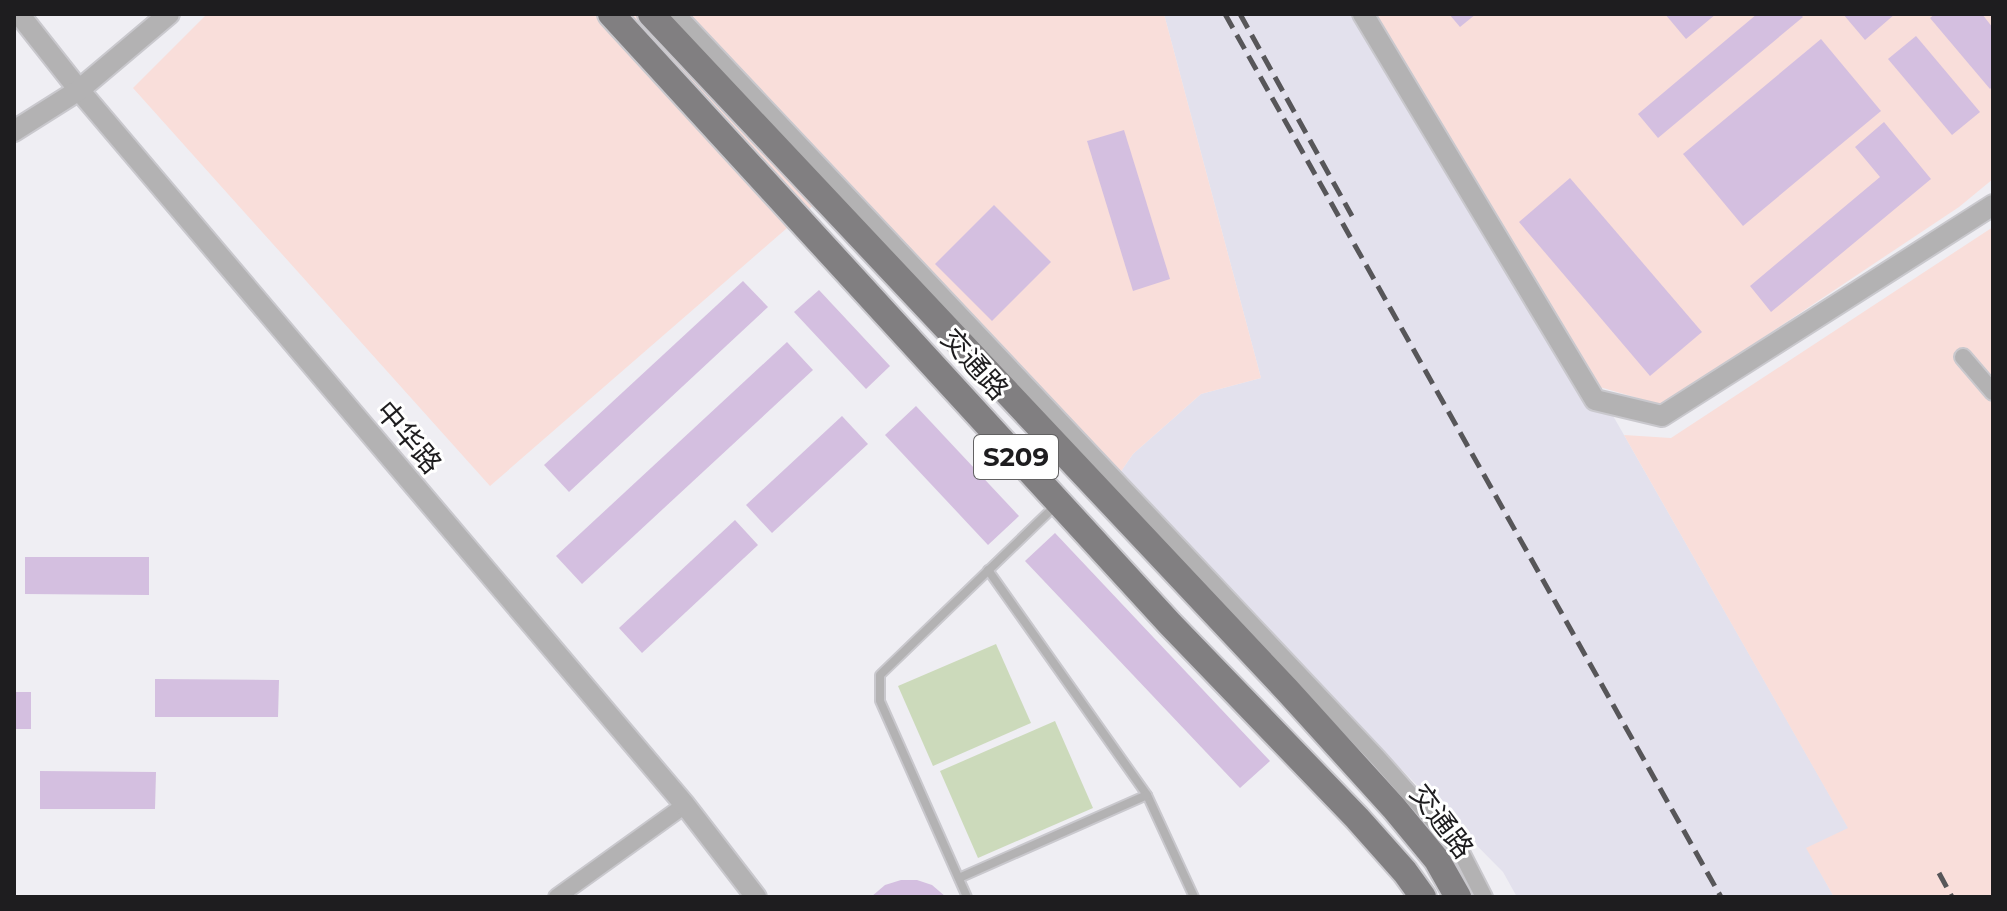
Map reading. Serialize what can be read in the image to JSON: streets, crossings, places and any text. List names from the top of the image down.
{
  "streets": {
    "main road": ["交通路", "S209"],
    "street": ["中华路"]
  }
}
